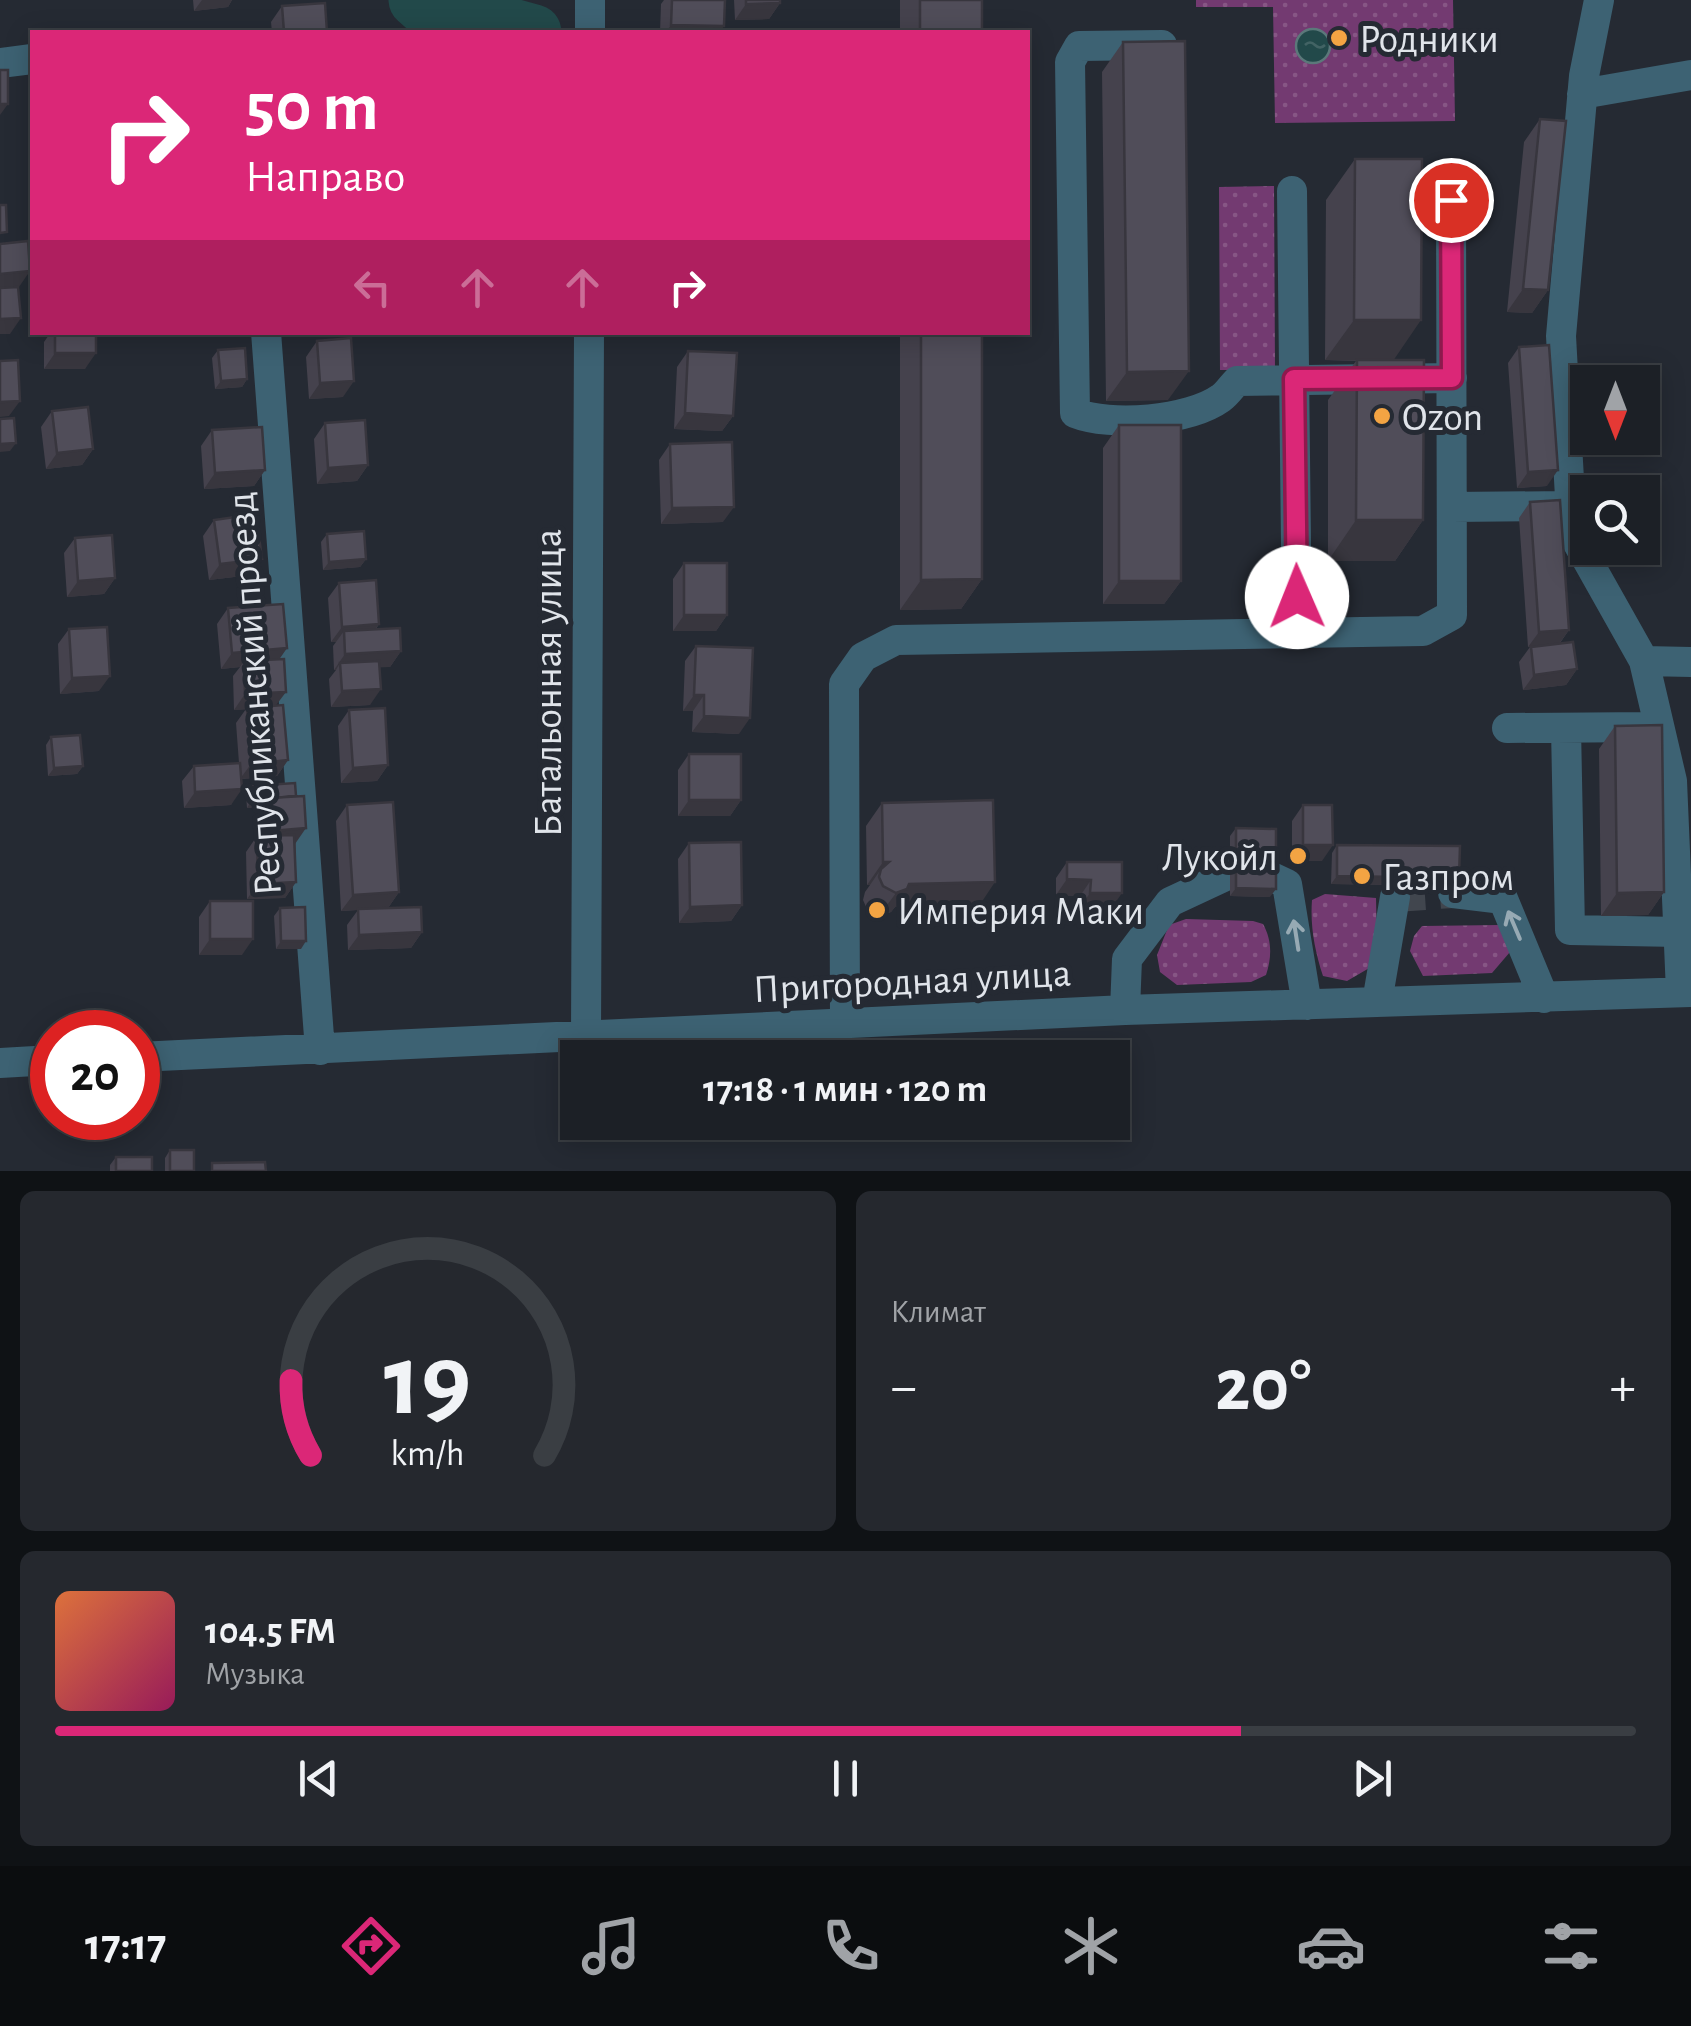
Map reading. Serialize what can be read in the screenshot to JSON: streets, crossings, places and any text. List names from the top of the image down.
{
  "streets": {
    "street": ["Батальонная улица", "Республиканский проезд", "Пригородная улица"]
  },
  "crossings": [
    ["Батальонная улица", "Пригородная улица"],
    ["Республиканский проезд", "Пригородная улица"]
  ],
  "places": [
    "Родники",
    "Ozon",
    "Лукойл",
    "Газпром",
    "Империя Маки"
  ],
  "north": "bottom",
  "page": {
    "turn": ["50 m", "Направо"],
    "limit": "20",
    "trip": "17:18 · 1 мин · 120 m",
    "tile": "Климат",
    "heat": ["−", "20°", "+"],
    "song": ["104.5 FM", "Музыка"],
    "tabs": "17:17",
    "gauge": ["19", "km/h"]
  }
}
